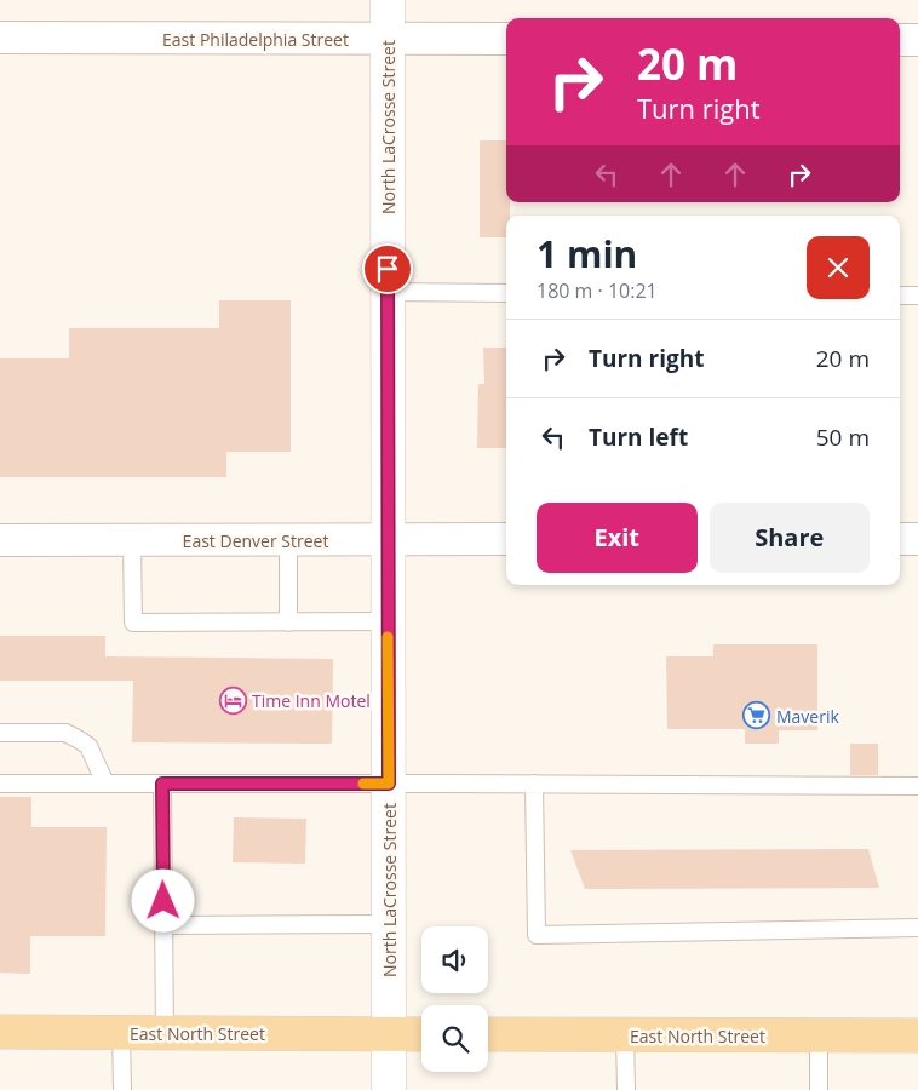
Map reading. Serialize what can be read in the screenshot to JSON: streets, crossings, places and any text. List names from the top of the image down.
{
  "streets": {
    "main road": ["North LaCrosse Street", "East North Street"],
    "street": ["East Philadelphia Street", "East Denver Street"]
  },
  "crossings": [
    ["East Philadelphia Street", "North LaCrosse Street"],
    ["North LaCrosse Street", "East Denver Street"],
    ["North LaCrosse Street", "East North Street"]
  ],
  "places": {
    "hotel": ["Time Inn Motel"],
    "supermarket": ["Maverik"]
  },
  "page": {
    "turn": ["20 m", "Turn right"],
    "heading": ["1 min", "180 m · 10:21"],
    "list": [
      {
        "name": "Turn right",
        "value": "20 m"
      },
      {
        "name": "Turn left",
        "value": "50 m"
      }
    ],
    "buttons": ["Exit", "Share"]
  }
}
